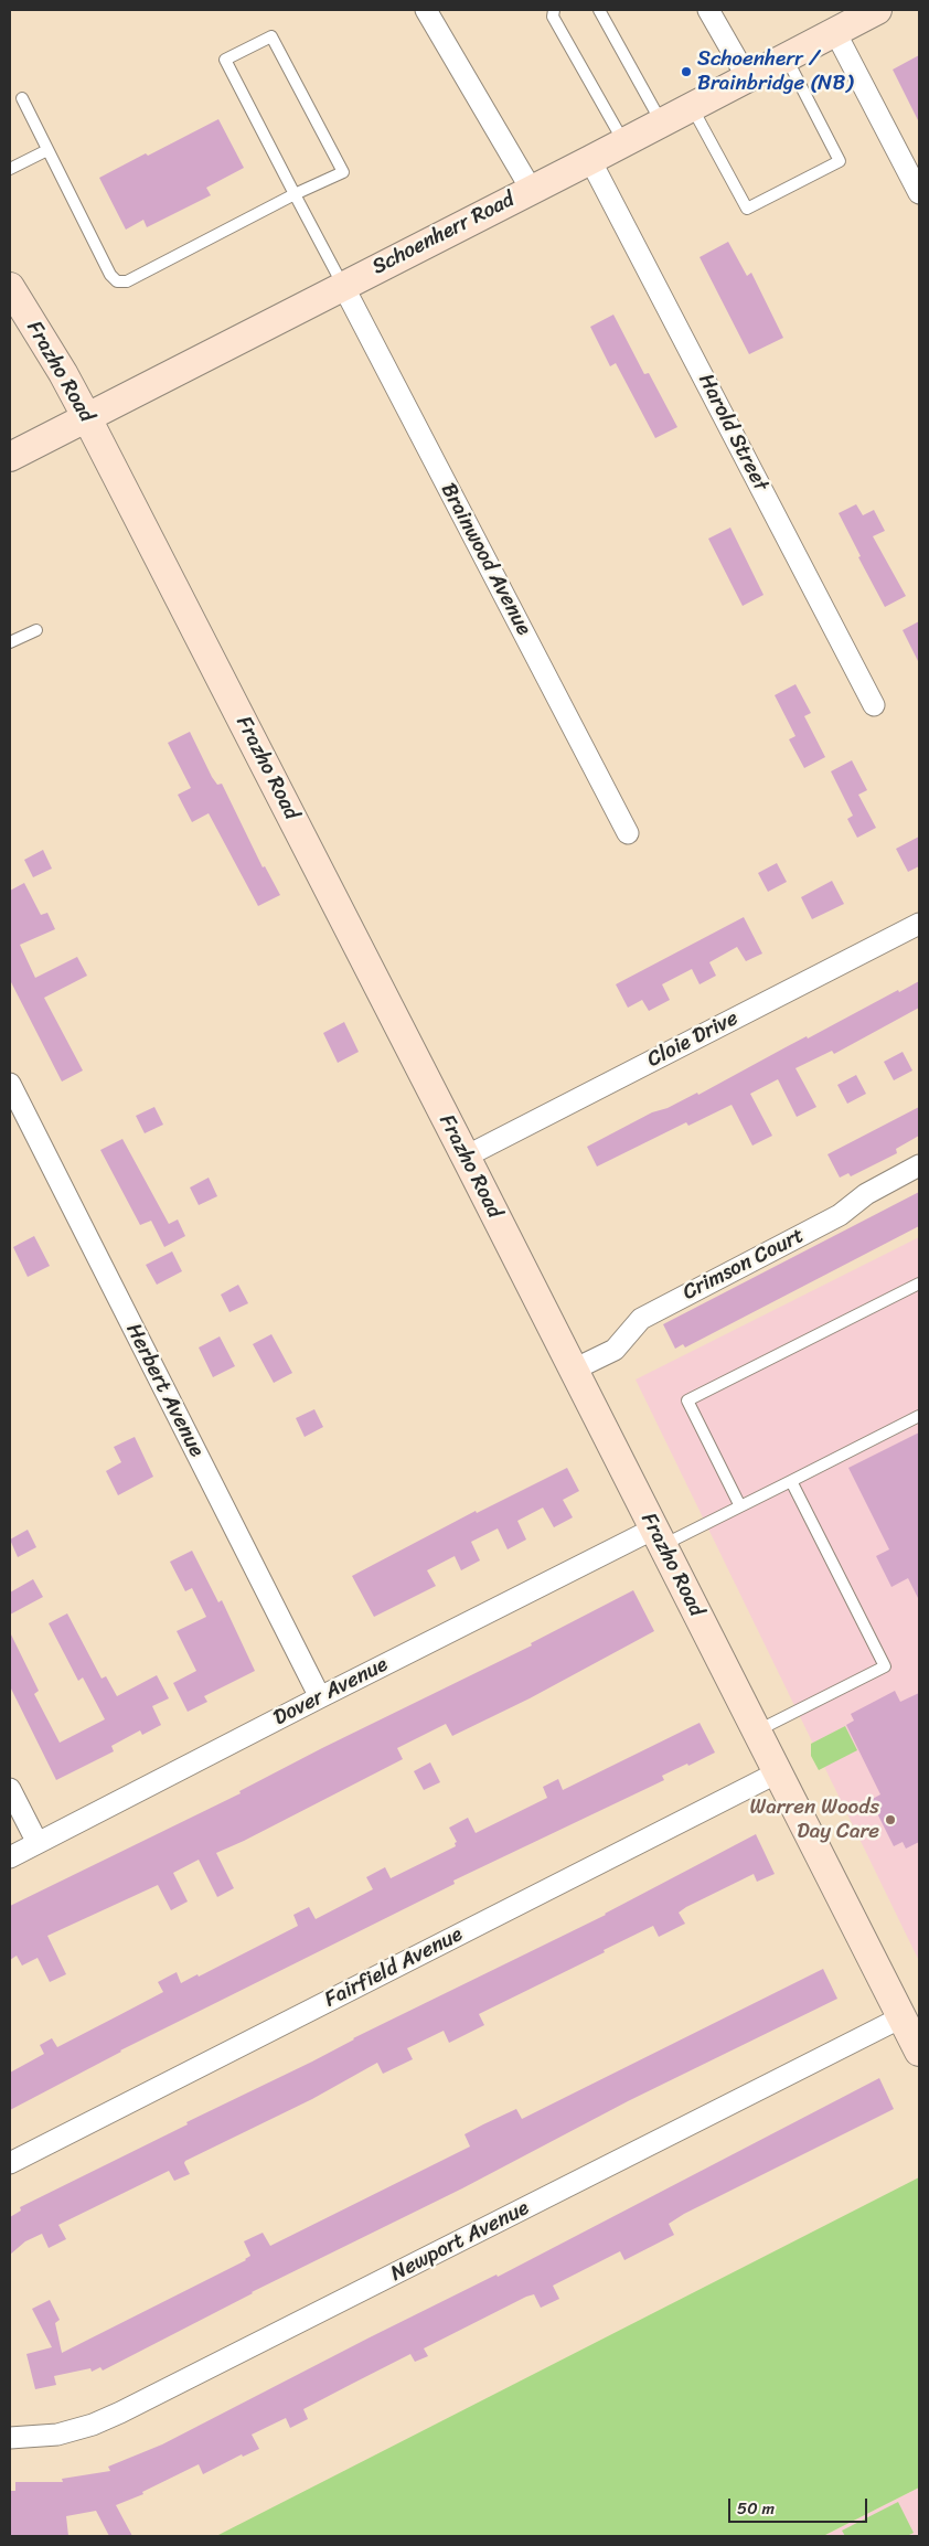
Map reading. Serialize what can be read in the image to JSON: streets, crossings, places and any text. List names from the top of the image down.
{
  "streets": {
    "street": [
      "Schoenherr Road",
      "Frazho Road",
      "Harold Street",
      "Brainwood Avenue",
      "Cloie Drive",
      "Crimson Court",
      "Herbert Avenue",
      "Dover Avenue",
      "Fairfield Avenue",
      "Newport Avenue"
    ]
  },
  "crossings": [
    ["Schoenherr Road", "Frazho Road"],
    ["Schoenherr Road", "Harold Street"],
    ["Schoenherr Road", "Brainwood Avenue"],
    ["Frazho Road", "Cloie Drive"],
    ["Frazho Road", "Crimson Court"],
    ["Frazho Road", "Dover Avenue"],
    ["Frazho Road", "Fairfield Avenue"],
    ["Frazho Road", "Newport Avenue"],
    ["Herbert Avenue", "Dover Avenue"]
  ],
  "places": ["Schoenherr / Brainbridge (NB)", "Warren Woods Day Care"],
  "scale_bar": "50 m"
}
